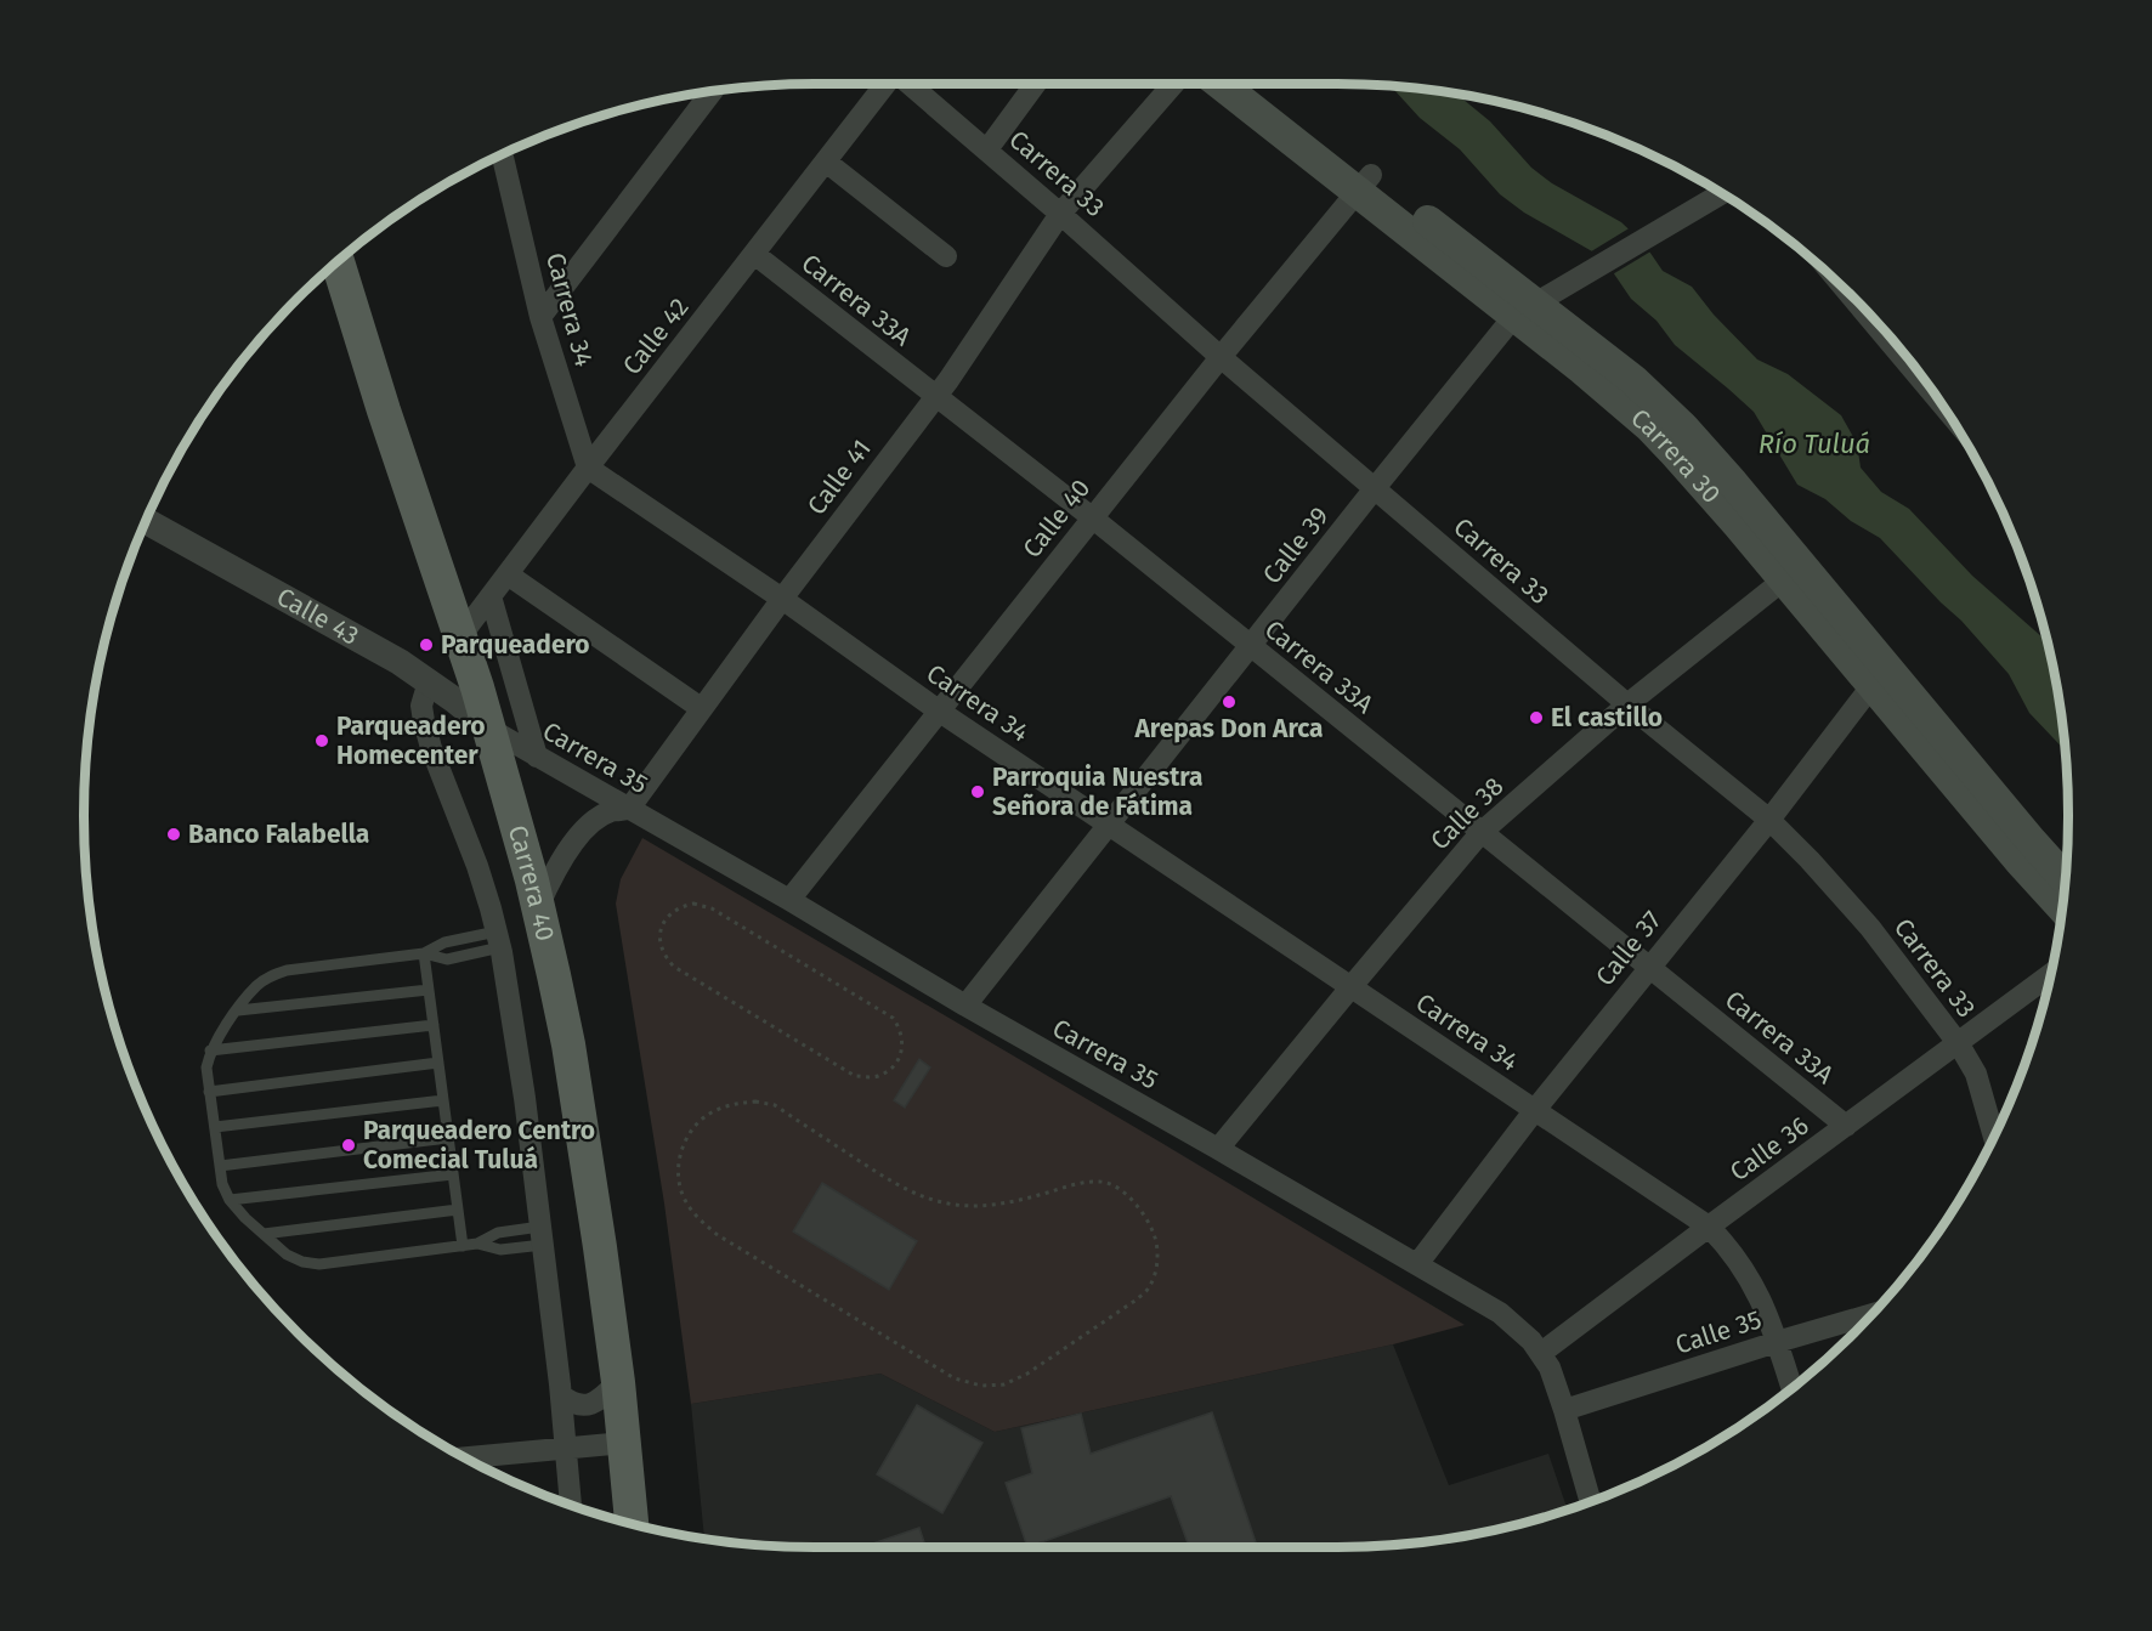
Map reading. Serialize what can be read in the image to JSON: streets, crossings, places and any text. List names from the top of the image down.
{
  "streets": {
    "main road": ["Carrera 30", "Carrera 40"],
    "street": [
      "Carrera 33",
      "Carrera 33A",
      "Carrera 34",
      "Calle 42",
      "Calle 41",
      "Calle 40",
      "Calle 39",
      "Calle 43",
      "Carrera 35",
      "Calle 38",
      "Calle 37",
      "Calle 36",
      "Calle 35"
    ]
  },
  "crossings": [
    ["Carrera 33", "Calle 41"],
    ["Carrera 33", "Calle 40"],
    ["Carrera 33", "Calle 39"],
    ["Carrera 33", "Calle 38"],
    ["Carrera 33", "Calle 37"],
    ["Carrera 33", "Calle 36"],
    ["Carrera 33A", "Calle 42"],
    ["Carrera 33A", "Calle 41"],
    ["Carrera 33A", "Calle 40"],
    ["Carrera 33A", "Calle 39"],
    ["Carrera 33A", "Calle 38"],
    ["Carrera 33A", "Calle 37"],
    ["Carrera 33A", "Calle 36"],
    ["Carrera 34", "Calle 42"],
    ["Carrera 34", "Calle 41"],
    ["Carrera 34", "Calle 40"],
    ["Carrera 34", "Calle 39"],
    ["Carrera 34", "Calle 38"],
    ["Carrera 34", "Calle 37"],
    ["Carrera 34", "Calle 36"],
    ["Carrera 34", "Calle 35"],
    ["Calle 42", "Carrera 40"],
    ["Carrera 30", "Calle 40"],
    ["Carrera 30", "Calle 39"],
    ["Carrera 30", "Calle 38"],
    ["Carrera 30", "Calle 37"],
    ["Calle 41", "Carrera 35"],
    ["Calle 40", "Carrera 35"],
    ["Calle 39", "Carrera 35"],
    ["Calle 43", "Carrera 35"],
    ["Calle 43", "Carrera 40"],
    ["Carrera 35", "Calle 38"],
    ["Carrera 35", "Carrera 40"],
    ["Carrera 35", "Calle 37"],
    ["Carrera 35", "Calle 36"],
    ["Carrera 35", "Calle 35"]
  ],
  "water": ["Río Tuluá"],
  "places": [
    "Parqueadero",
    "Arepas Don Arca",
    "El castillo",
    "Parqueadero Homecenter",
    "Parroquia Nuestra Señora de Fátima",
    "Banco Falabella",
    "Parqueadero Centro Comecial Tuluá"
  ]
}
